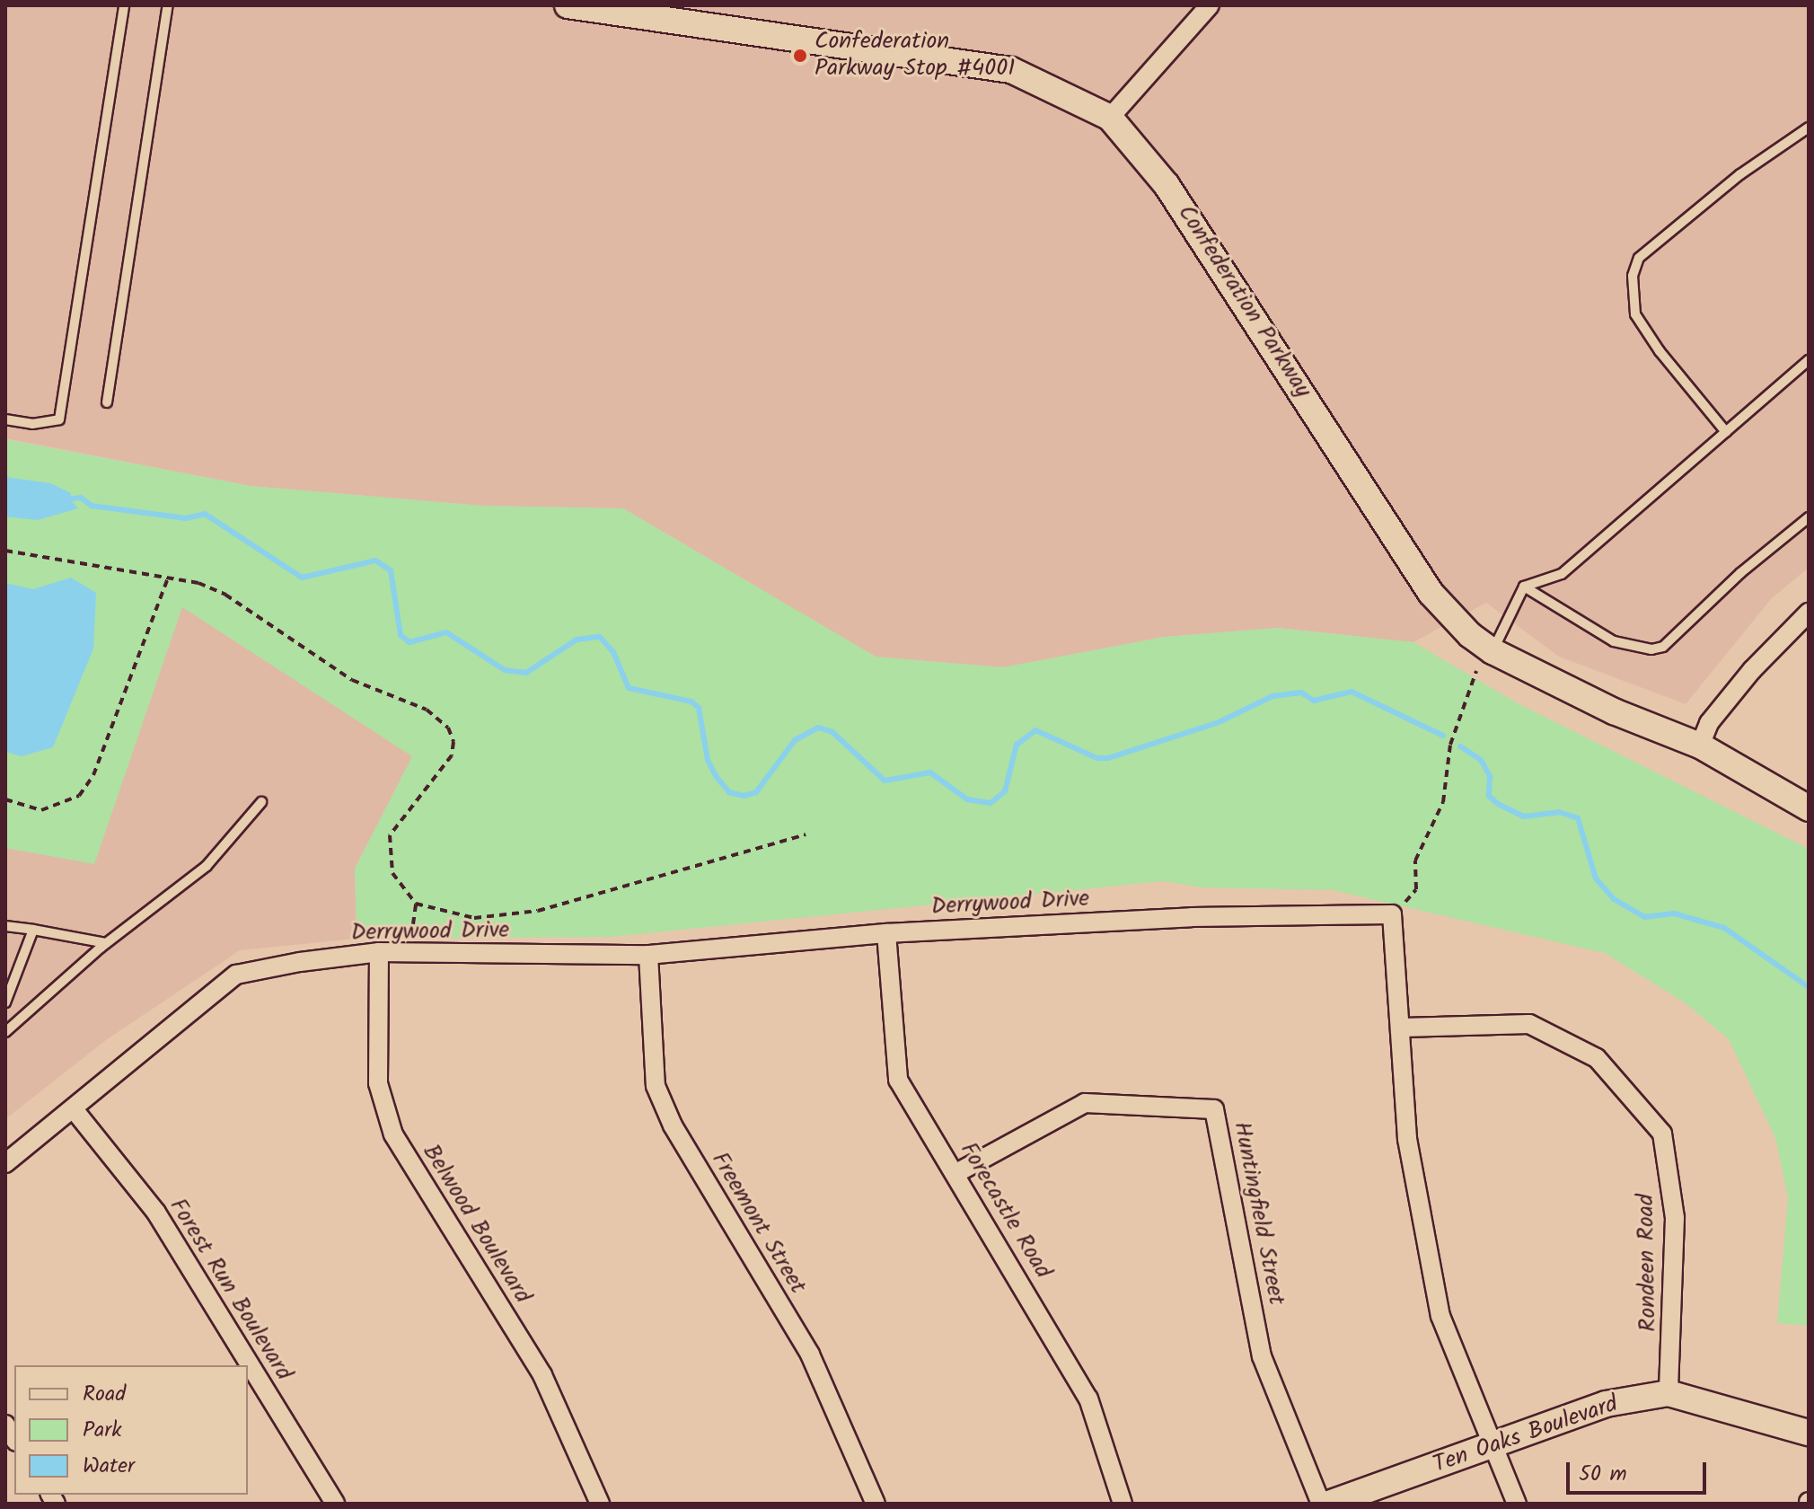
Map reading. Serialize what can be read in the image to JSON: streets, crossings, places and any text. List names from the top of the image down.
{
  "streets": {
    "street": [
      "Confederation Parkway",
      "Derrywood Drive",
      "Forecastle Road",
      "Huntingfield Street",
      "Freemont Street",
      "Belwood Boulevard",
      "Rondeen Road",
      "Forest Run Boulevard",
      "Ten Oaks Boulevard"
    ]
  },
  "crossings": [
    ["Derrywood Drive", "Forecastle Road"],
    ["Derrywood Drive", "Freemont Street"],
    ["Derrywood Drive", "Belwood Boulevard"],
    ["Derrywood Drive", "Forest Run Boulevard"],
    ["Forecastle Road", "Huntingfield Street"],
    ["Rondeen Road", "Ten Oaks Boulevard"]
  ],
  "places": ["Confederation Parkway Stop #4001"],
  "legend": ["Road", "Park", "Water"],
  "scale_bar": "50 m"
}
